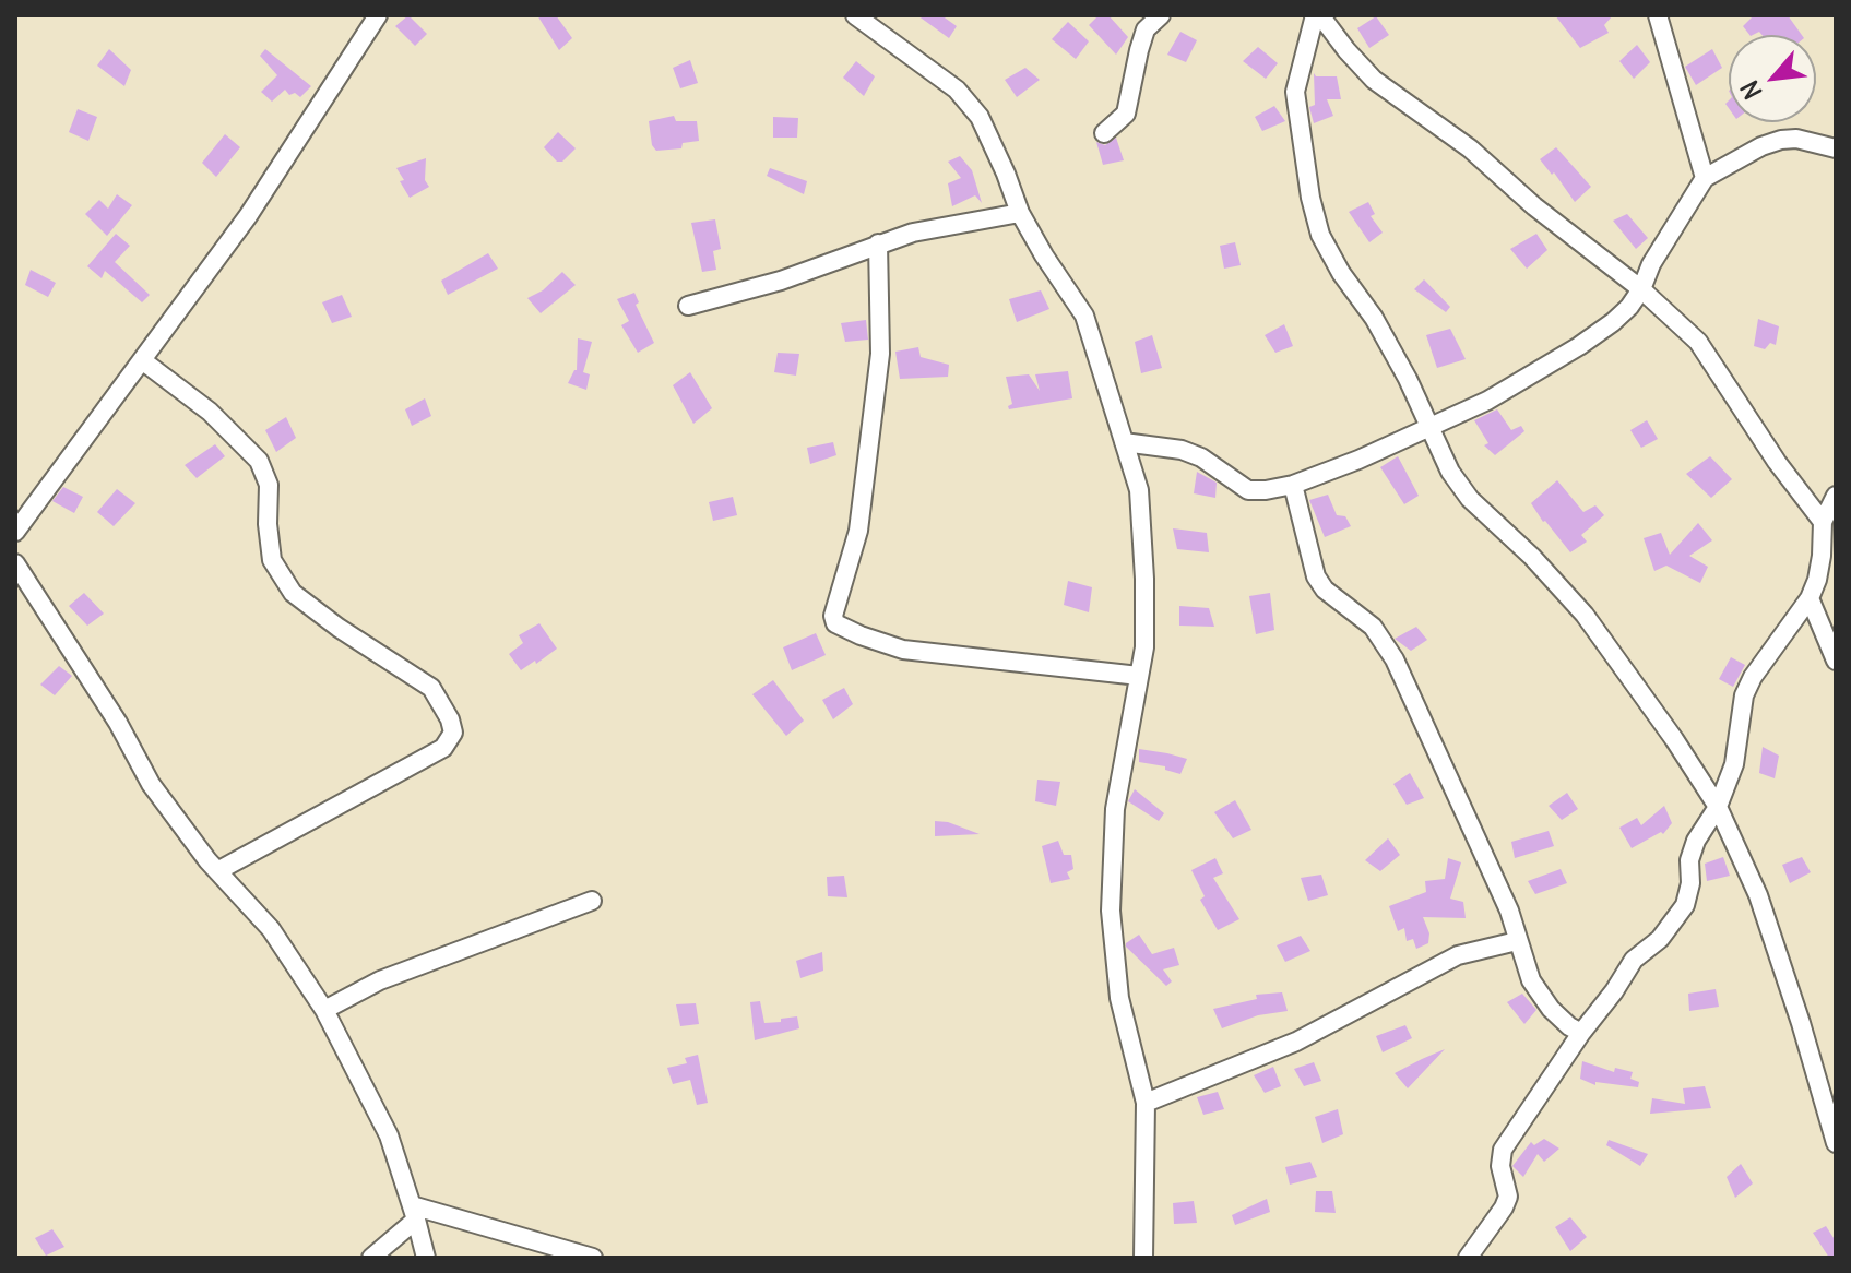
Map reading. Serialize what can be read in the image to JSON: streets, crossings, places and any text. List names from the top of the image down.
{
  "north": "bottom left"
}
